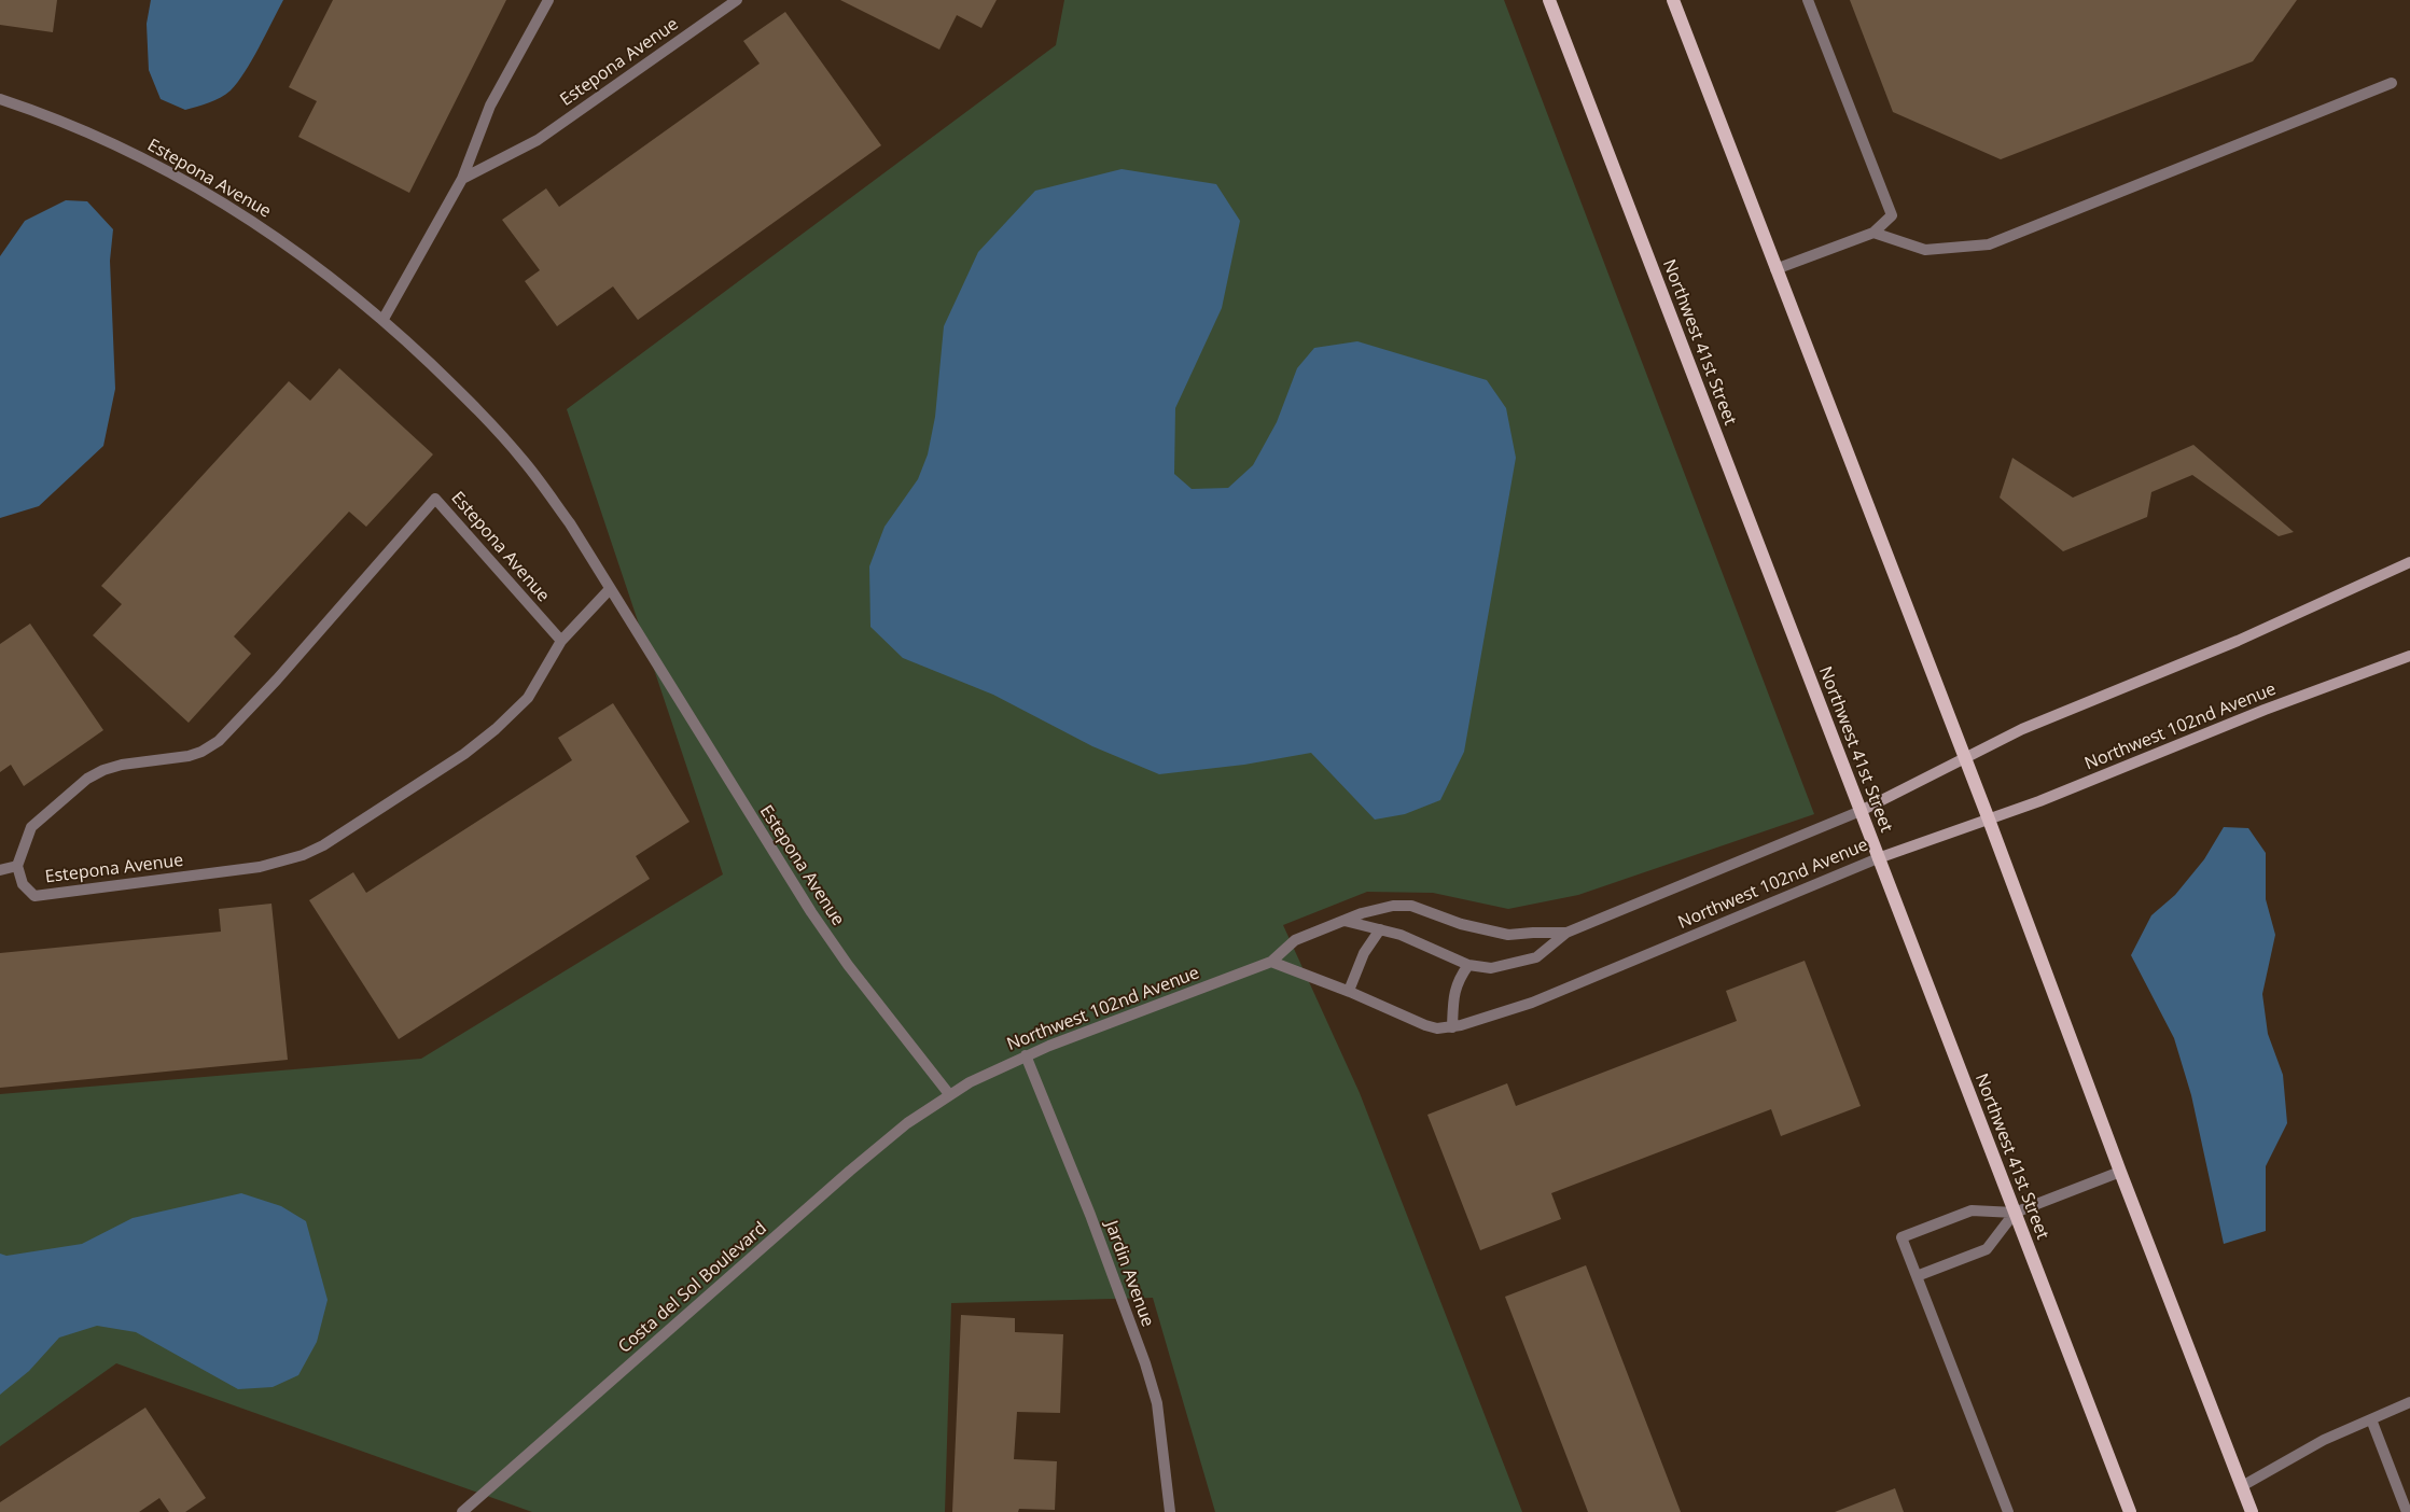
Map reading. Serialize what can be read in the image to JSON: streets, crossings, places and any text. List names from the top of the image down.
{
  "streets": {
    "main road": ["Northwest 41st Street"],
    "street": [
      "Estepona Avenue",
      "Northwest 102nd Avenue",
      "Jardin Avenue",
      "Costa del Sol Boulevard"
    ]
  },
  "crossings": [
    ["Estepona Avenue", "Northwest 102nd Avenue"],
    ["Estepona Avenue", "Costa del Sol Boulevard"],
    ["Northwest 41st Street", "Northwest 102nd Avenue"],
    ["Northwest 102nd Avenue", "Jardin Avenue"],
    ["Northwest 102nd Avenue", "Costa del Sol Boulevard"]
  ]
}
